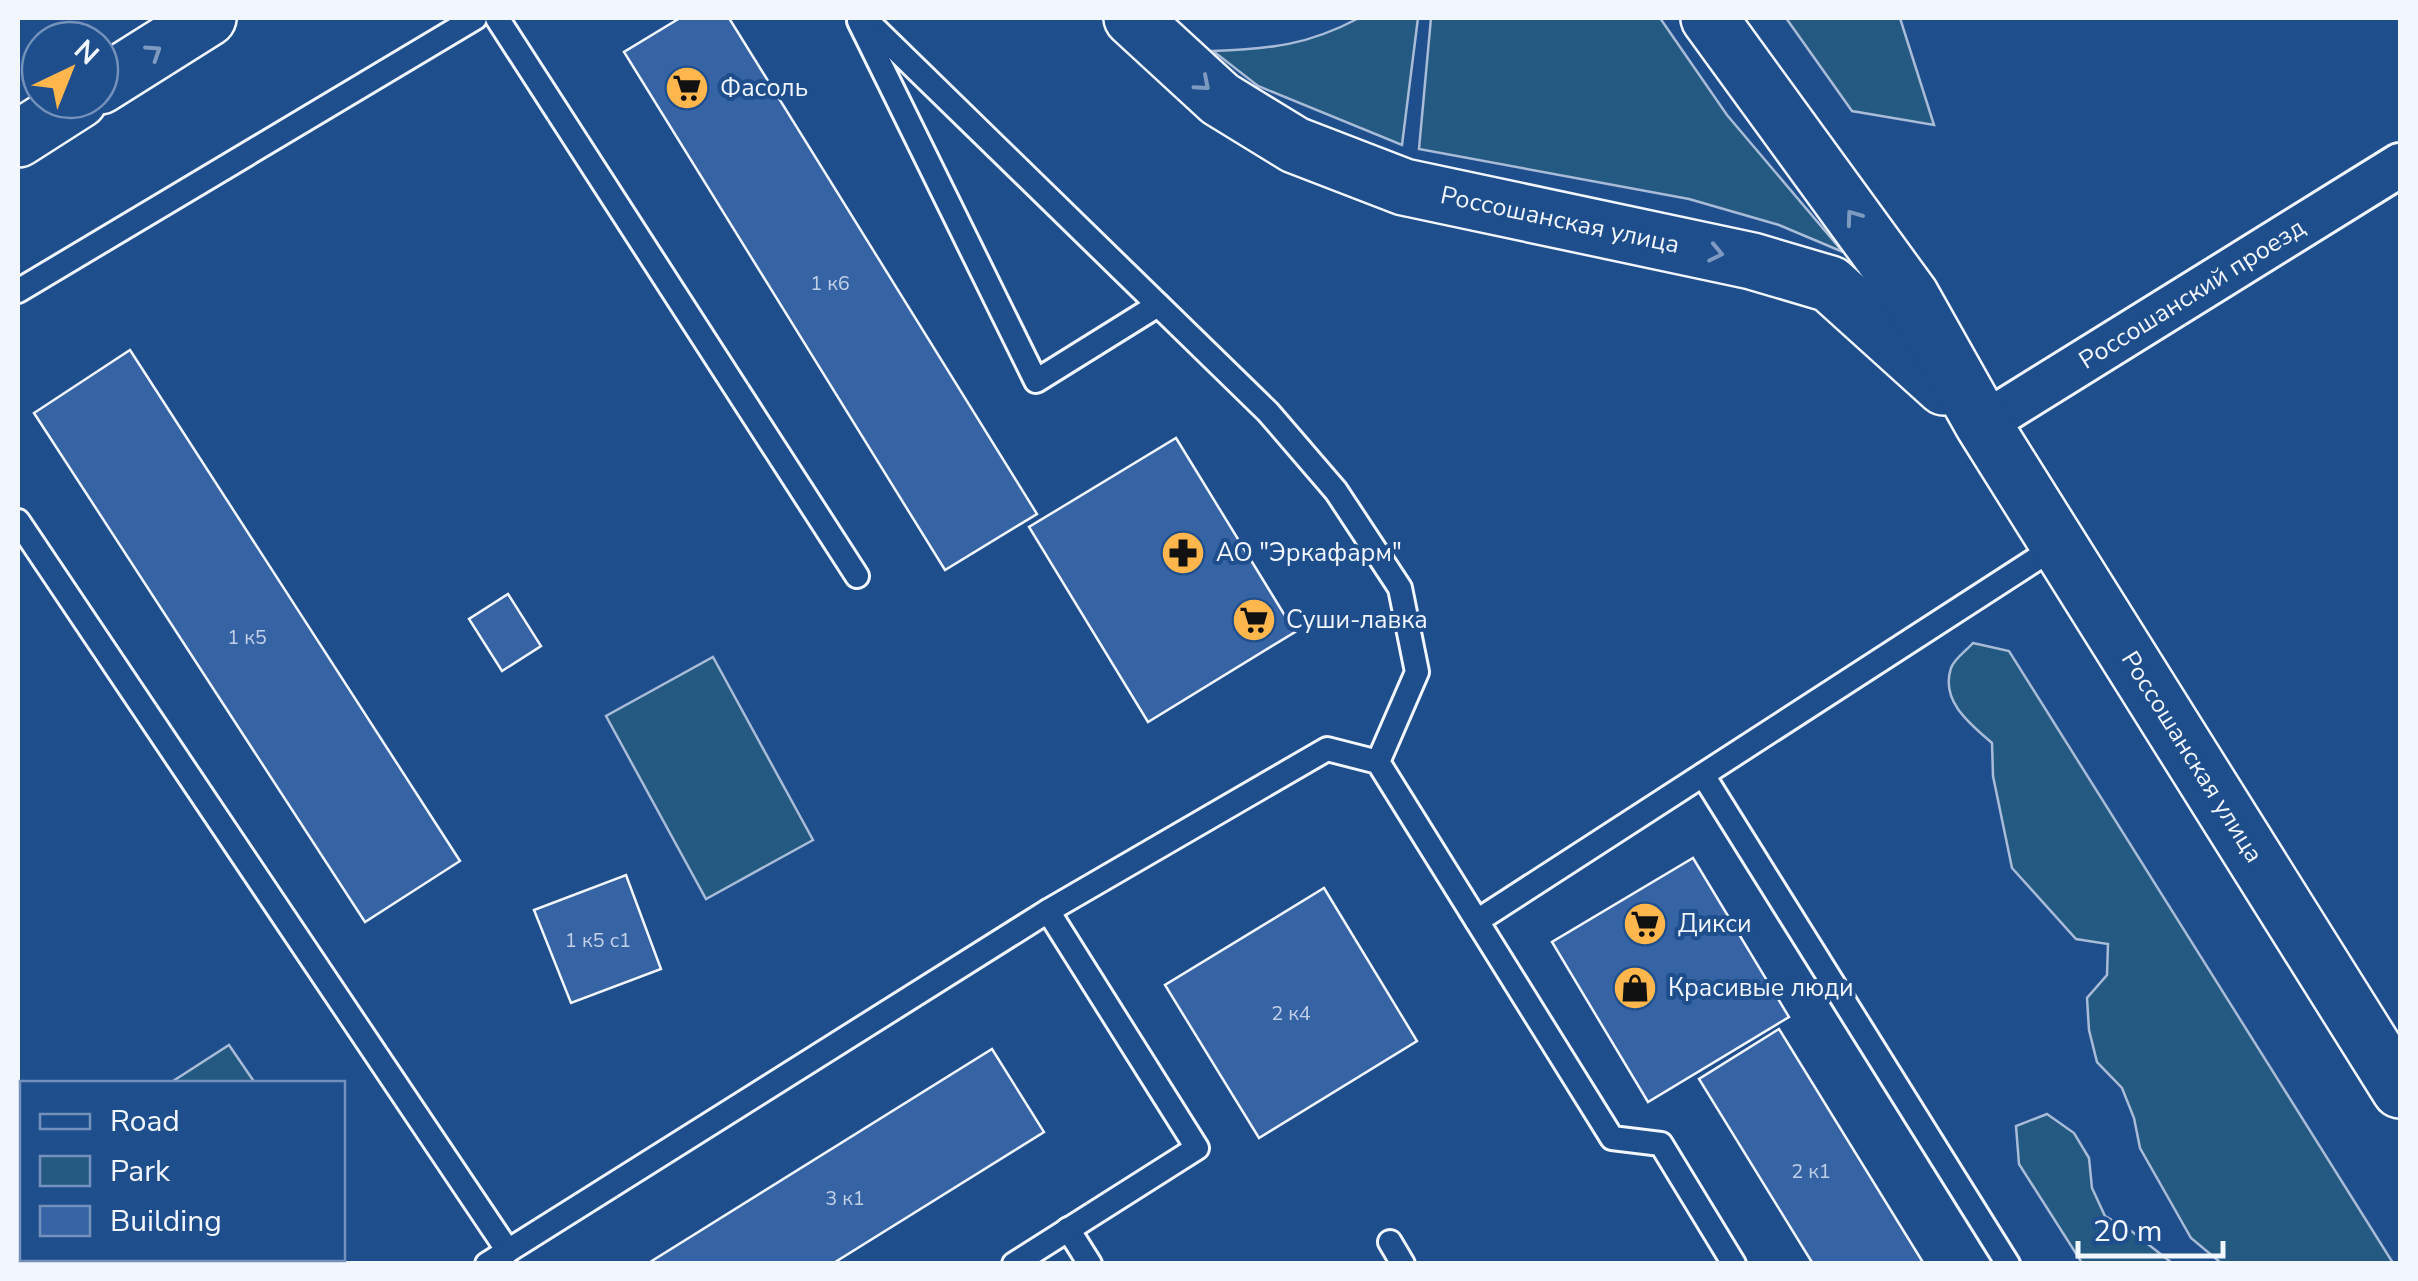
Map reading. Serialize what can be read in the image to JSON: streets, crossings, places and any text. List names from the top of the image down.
{
  "streets": {
    "street": ["Россошанская улица", "Россошанский проезд"]
  },
  "crossings": [
    ["Россошанская улица", "Россошанский проезд"]
  ],
  "places": {
    "supermarket": ["Фасоль", "Суши-лавка", "Дикси"],
    "pharmacy": ["АО \"Эркафарм\""],
    "shop": ["Красивые люди"]
  },
  "house_numbers": [
    "1 к6",
    "1 к5",
    "1 к5 с1",
    "2 к4",
    "2 к1",
    "3 к1"
  ],
  "legend": ["Road", "Park", "Building"],
  "scale_bar": "20 m",
  "north": "top right"
}
